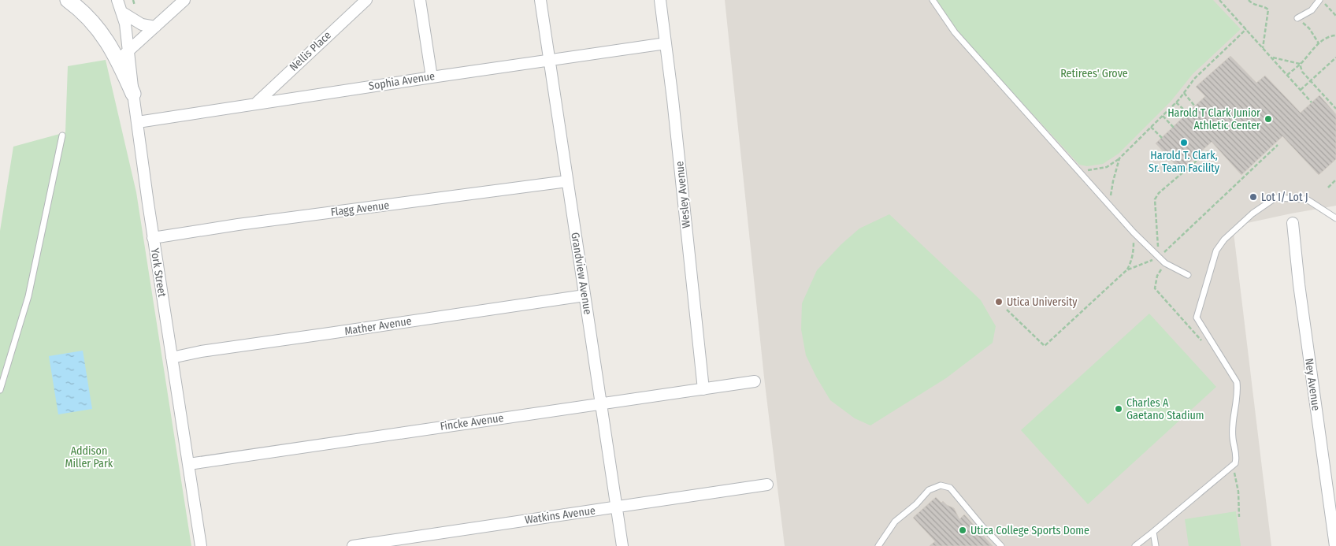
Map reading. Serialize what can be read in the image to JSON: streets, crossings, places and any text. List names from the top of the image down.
{
  "streets": {
    "street": [
      "Nellis Place",
      "Sophia Avenue",
      "Wesley Avenue",
      "Flagg Avenue",
      "York Street",
      "Grandview Avenue",
      "Mather Avenue",
      "Ney Avenue",
      "Fincke Avenue",
      "Watkins Avenue"
    ]
  },
  "crossings": [
    ["Nellis Place", "Sophia Avenue"],
    ["Sophia Avenue", "Wesley Avenue"],
    ["Sophia Avenue", "York Street"],
    ["Sophia Avenue", "Grandview Avenue"],
    ["Wesley Avenue", "Fincke Avenue"],
    ["Flagg Avenue", "York Street"],
    ["Flagg Avenue", "Grandview Avenue"],
    ["York Street", "Mather Avenue"],
    ["York Street", "Fincke Avenue"],
    ["Grandview Avenue", "Mather Avenue"],
    ["Grandview Avenue", "Fincke Avenue"],
    ["Grandview Avenue", "Watkins Avenue"]
  ],
  "parks": ["Retirees' Grove", "Addison Miller Park"],
  "places": [
    "Harold T Clark Junior Athletic Center",
    "Harold T. Clark, Sr. Team Facility",
    "Lot I/ Lot J",
    "Utica University",
    "Charles A Gaetano Stadium",
    "Utica College Sports Dome"
  ]
}
